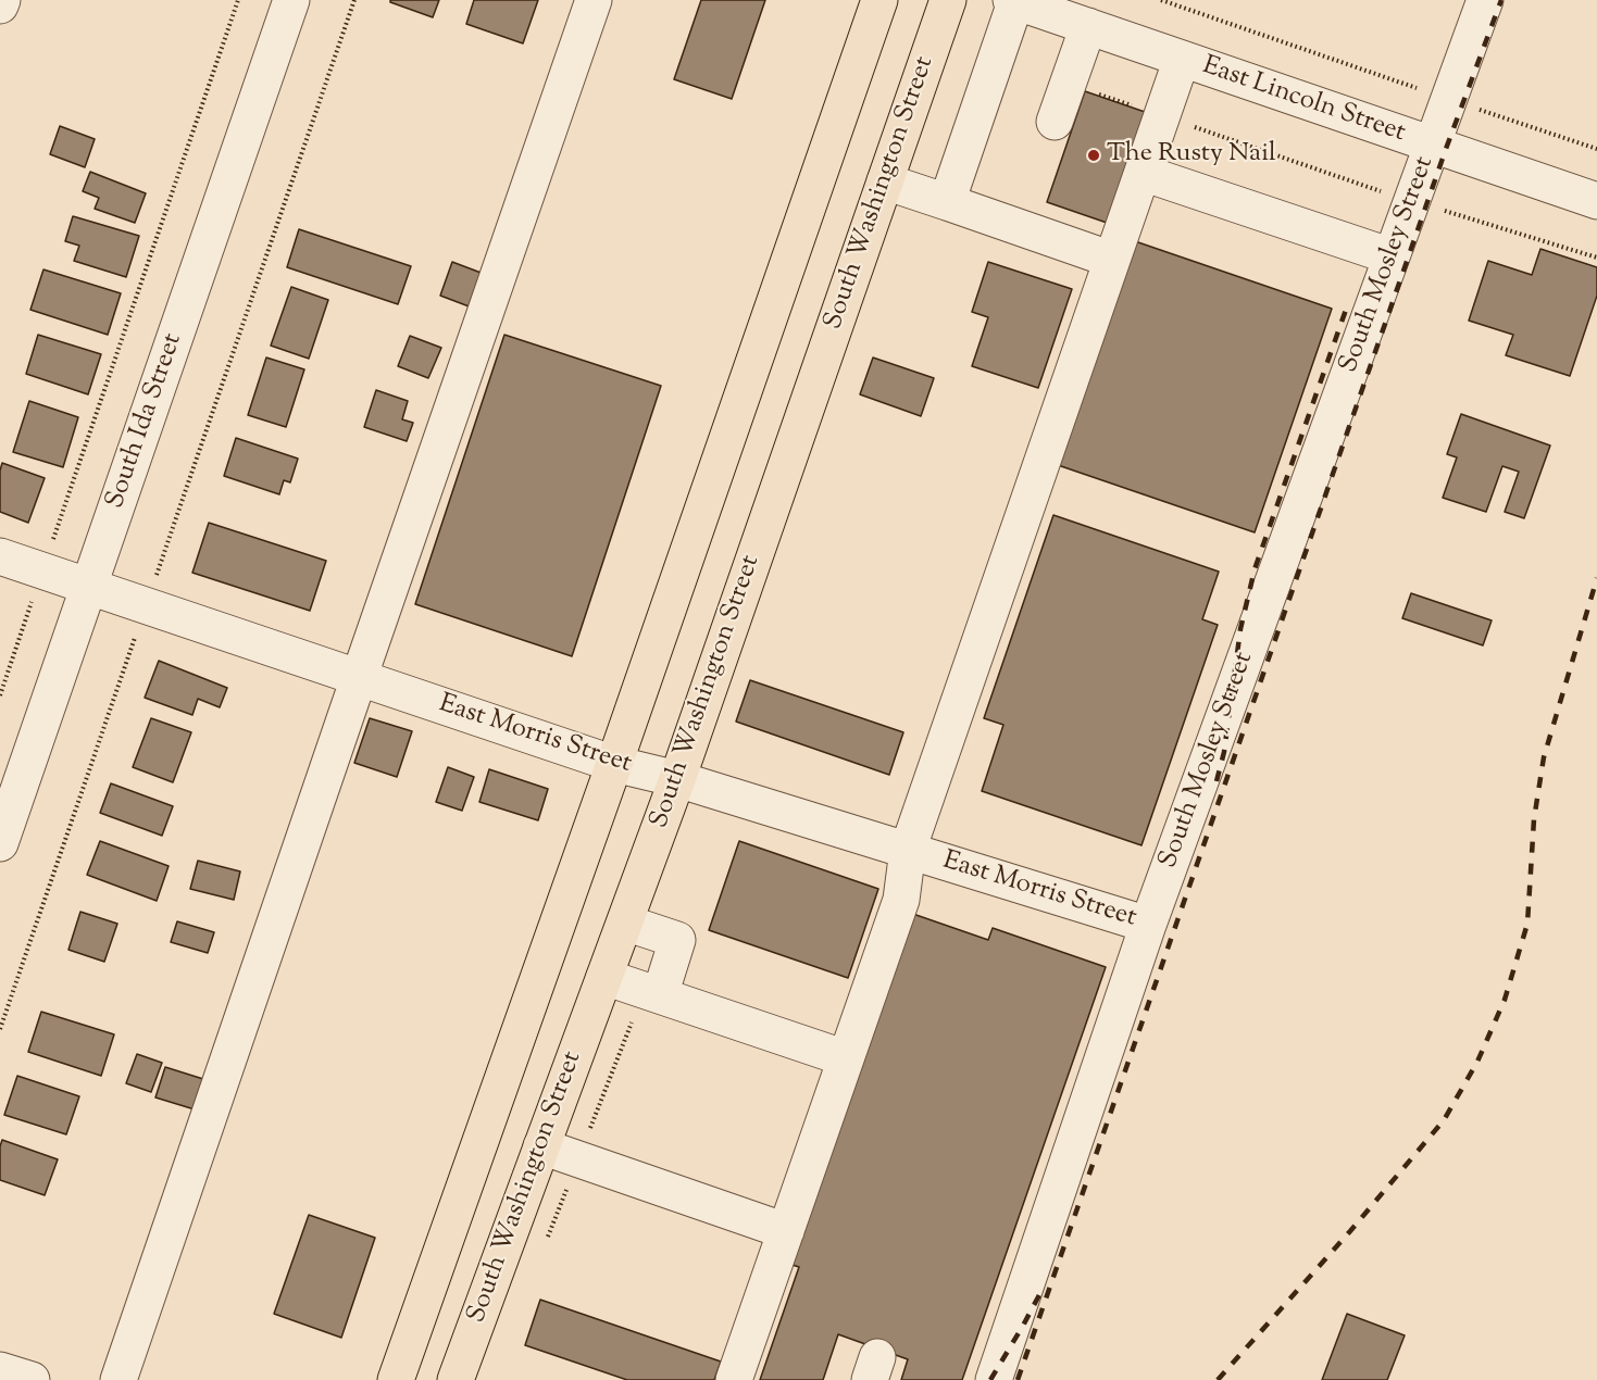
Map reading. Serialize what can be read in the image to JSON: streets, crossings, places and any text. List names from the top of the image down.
{
  "streets": {
    "main road": ["South Washington Street"],
    "street": [
      "East Lincoln Street",
      "South Mosley Street",
      "South Ida Street",
      "East Morris Street"
    ]
  },
  "crossings": [
    ["East Lincoln Street", "South Mosley Street"],
    ["South Washington Street", "East Morris Street"],
    ["South Mosley Street", "East Morris Street"],
    ["South Ida Street", "East Morris Street"]
  ],
  "places": ["The Rusty Nail"]
}
